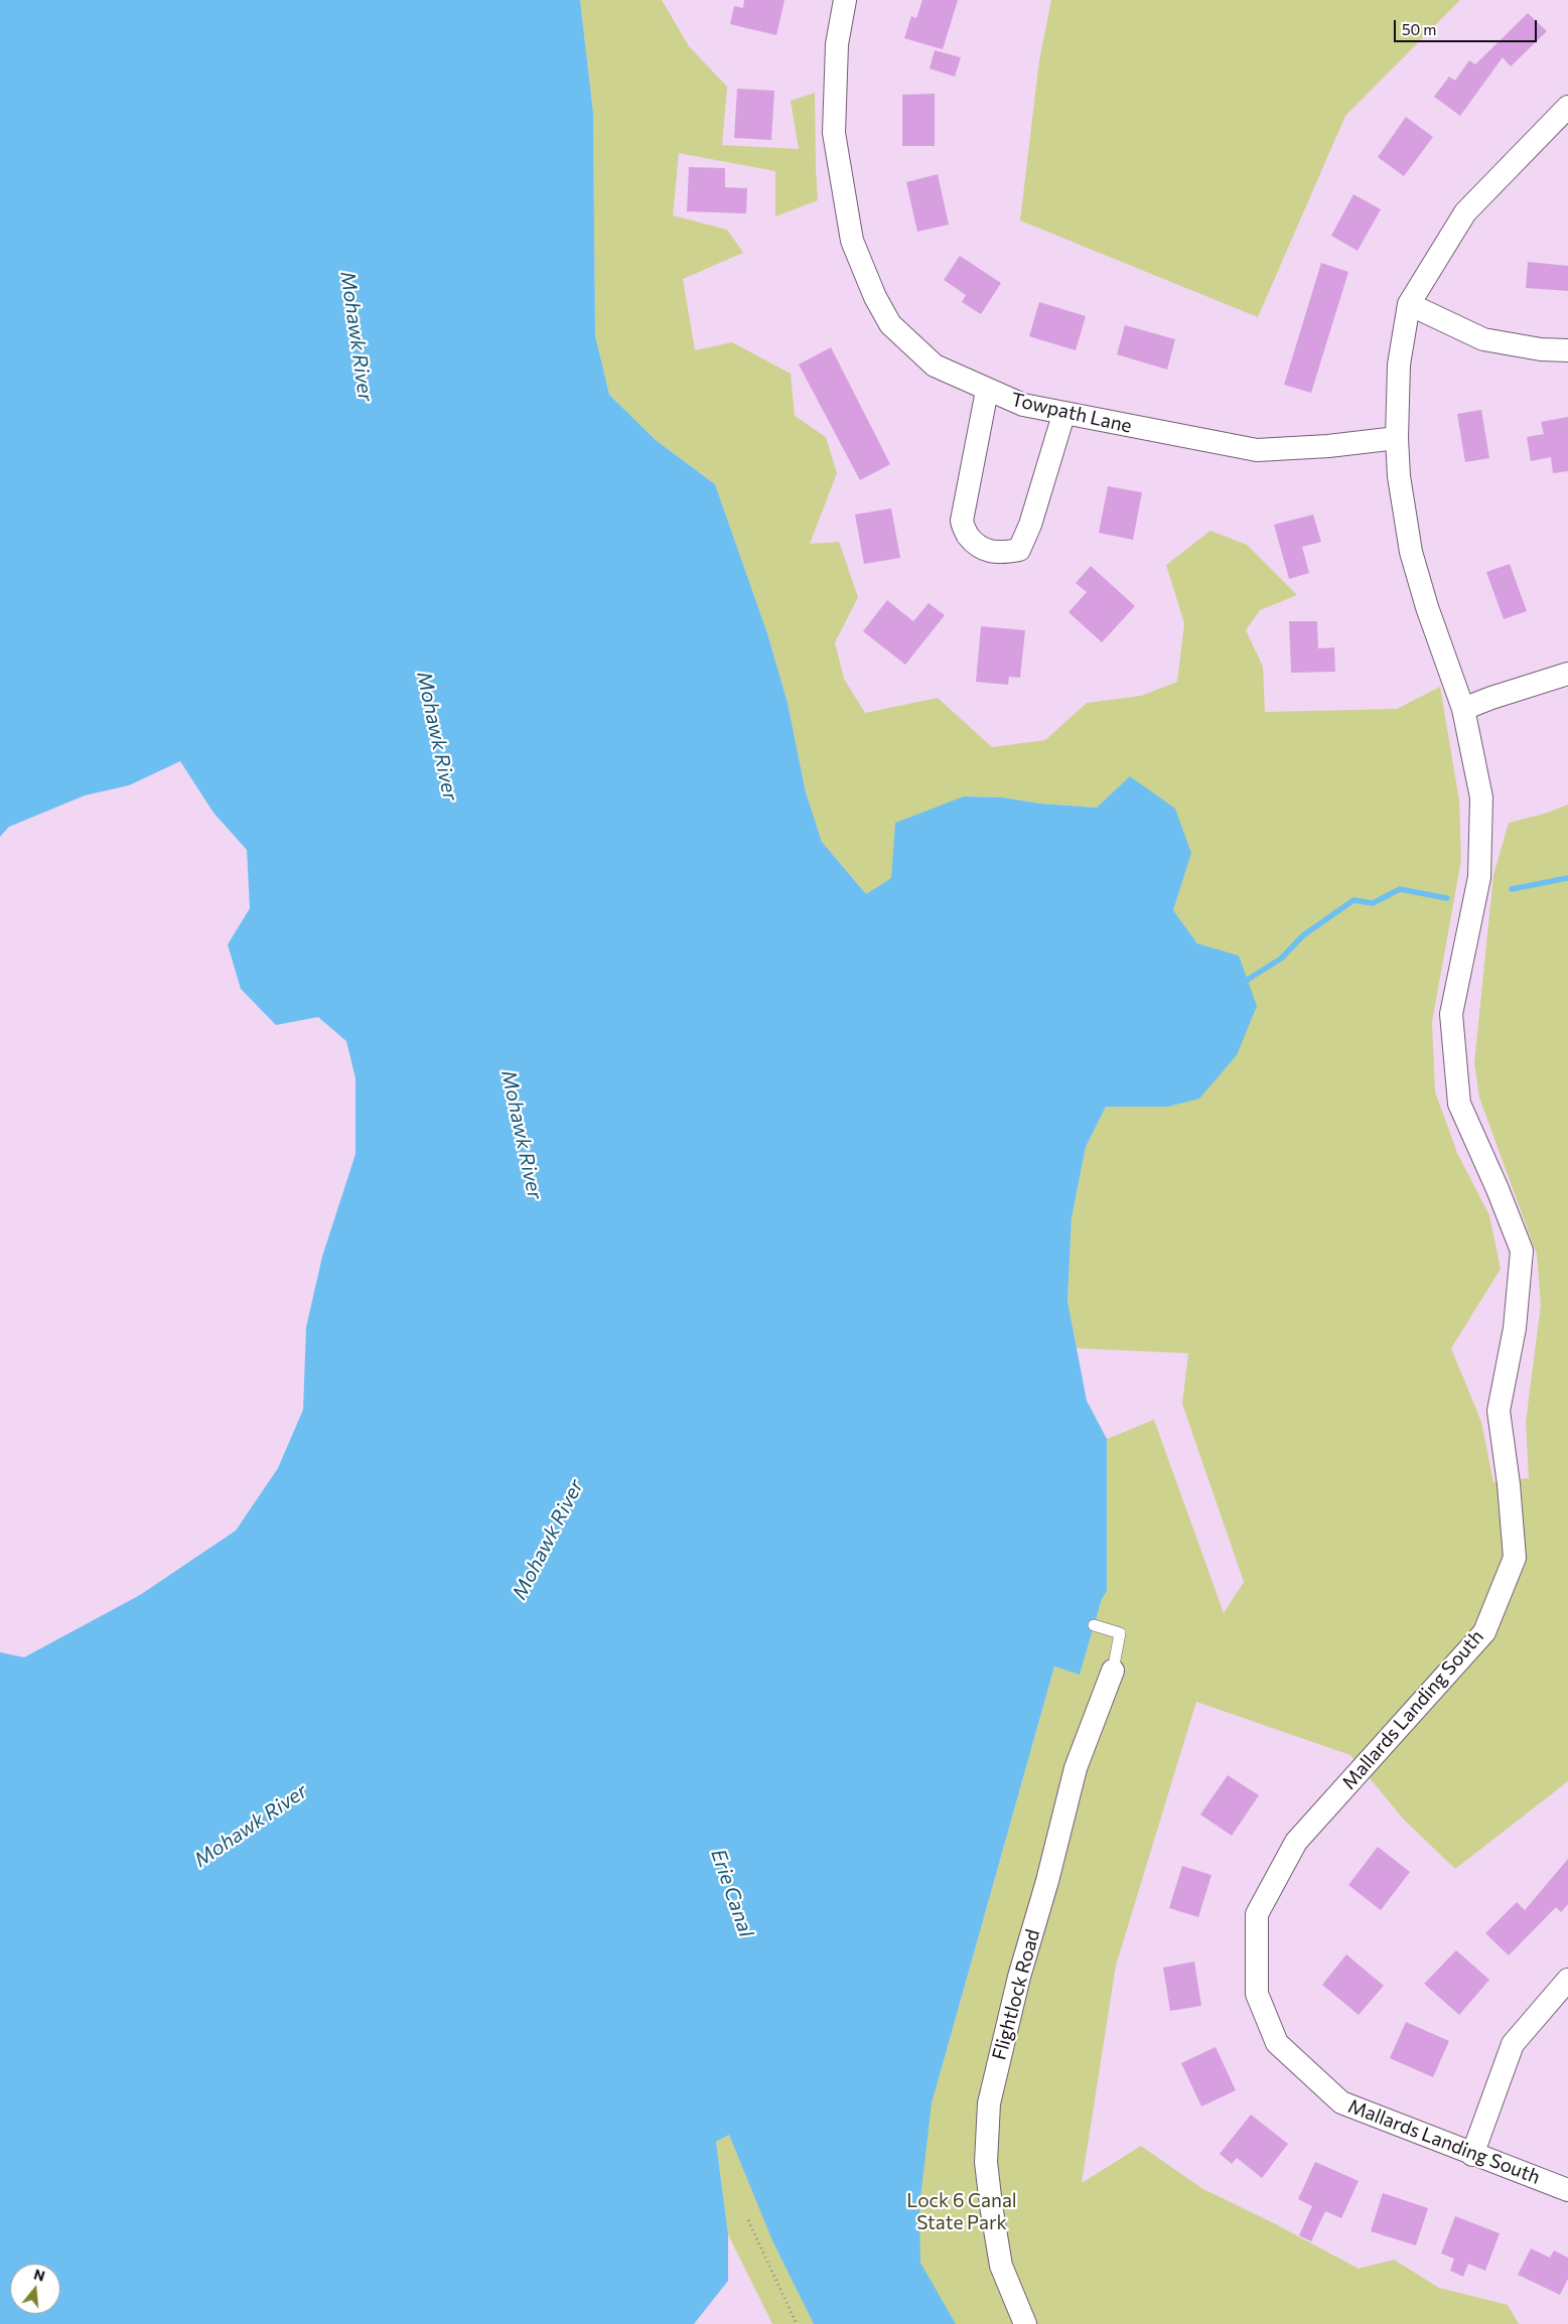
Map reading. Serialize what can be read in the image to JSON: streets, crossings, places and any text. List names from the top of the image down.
{
  "streets": {
    "street": ["Towpath Lane", "Mallards Landing South", "Flightlock Road"]
  },
  "crossings": [
    ["Towpath Lane", "Mallards Landing South"]
  ],
  "water": ["Mohawk River", "Erie Canal"],
  "parks": ["Lock 6 Canal State Park"],
  "scale_bar": "50 m",
  "north": "top"
}
